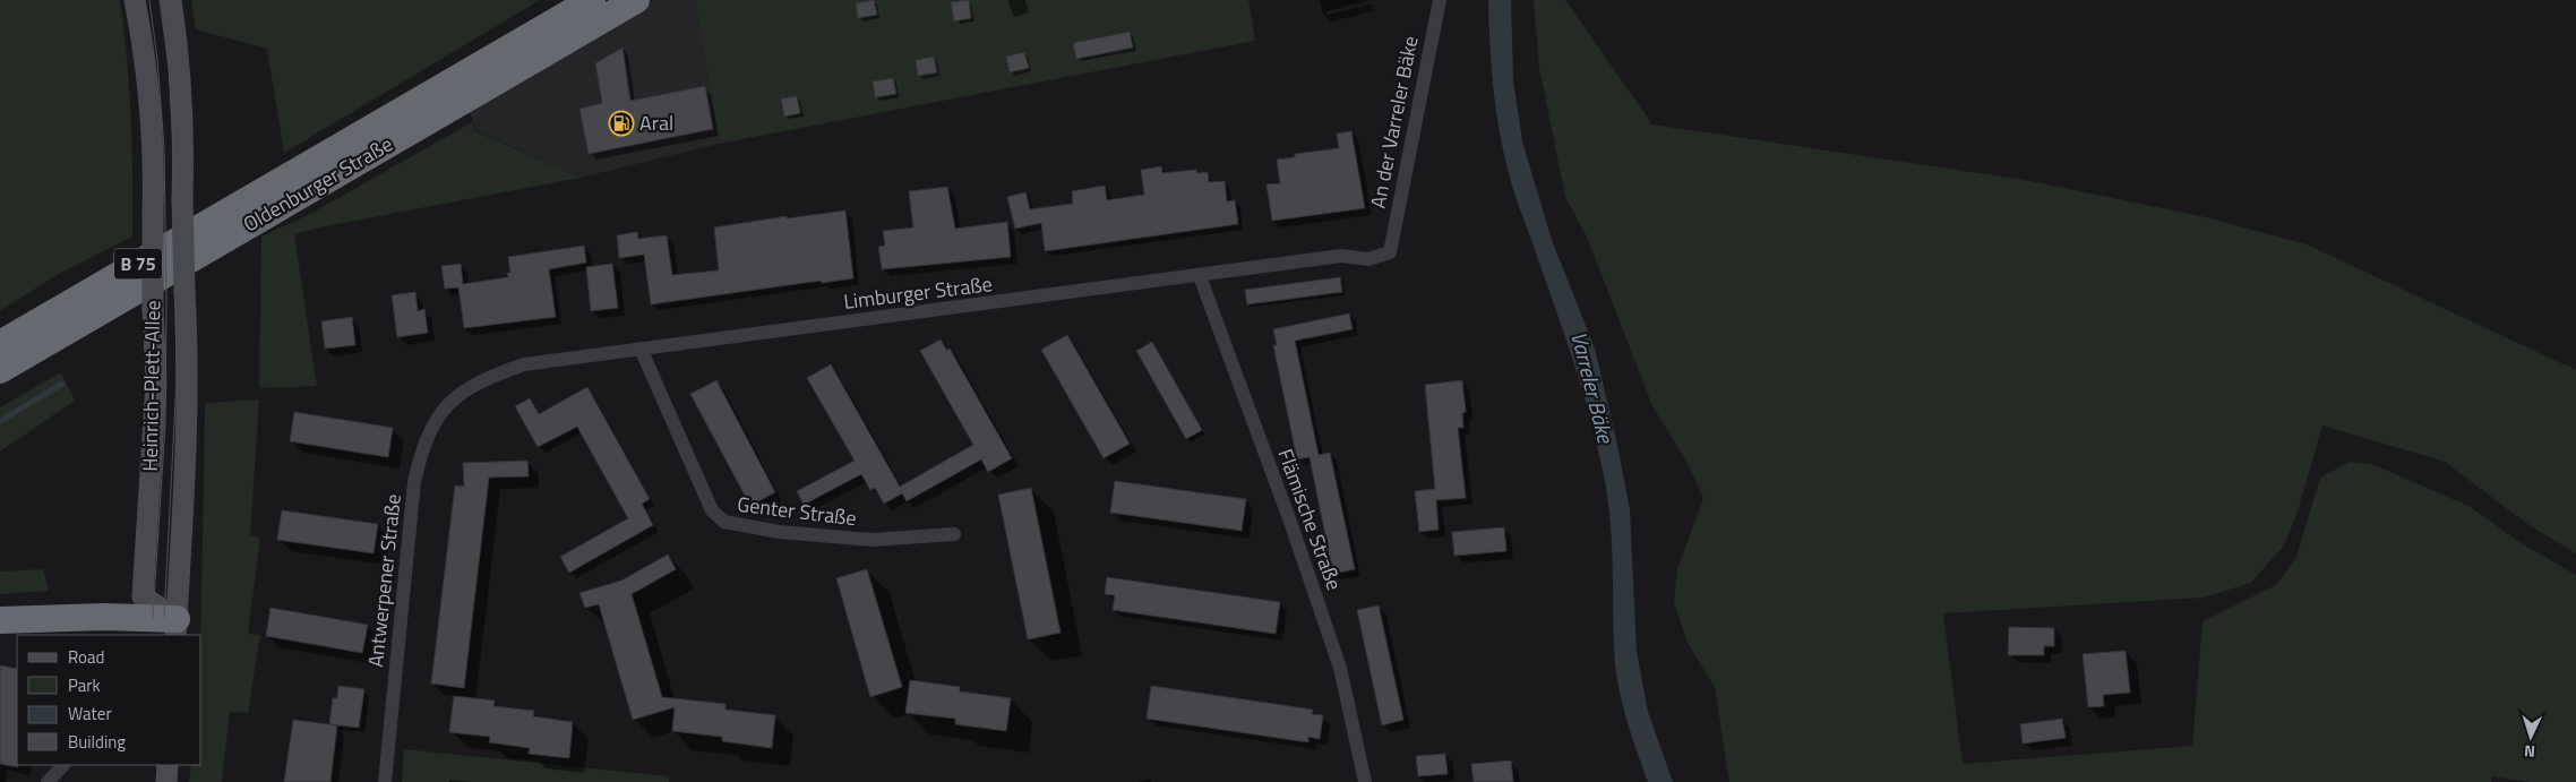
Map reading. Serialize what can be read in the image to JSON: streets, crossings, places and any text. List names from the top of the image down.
{
  "streets": {
    "highway": ["Oldenburger Straße", "B 75"],
    "main road": ["Heinrich-Plett-Allee"],
    "street": [
      "An der Varreler Bäke",
      "Limburger Straße",
      "Genter Straße",
      "Flämische Straße",
      "Antwerpener Straße"
    ]
  },
  "crossings": [
    ["An der Varreler Bäke", "Limburger Straße"],
    ["Limburger Straße", "Genter Straße"],
    ["Limburger Straße", "Flämische Straße"],
    ["Limburger Straße", "Antwerpener Straße"]
  ],
  "water": ["Varreler Bäke"],
  "places": {
    "fuel station": ["Aral"]
  },
  "legend": [
    "Road",
    "Park",
    "Water",
    "Building"
  ],
  "north": "bottom"
}
